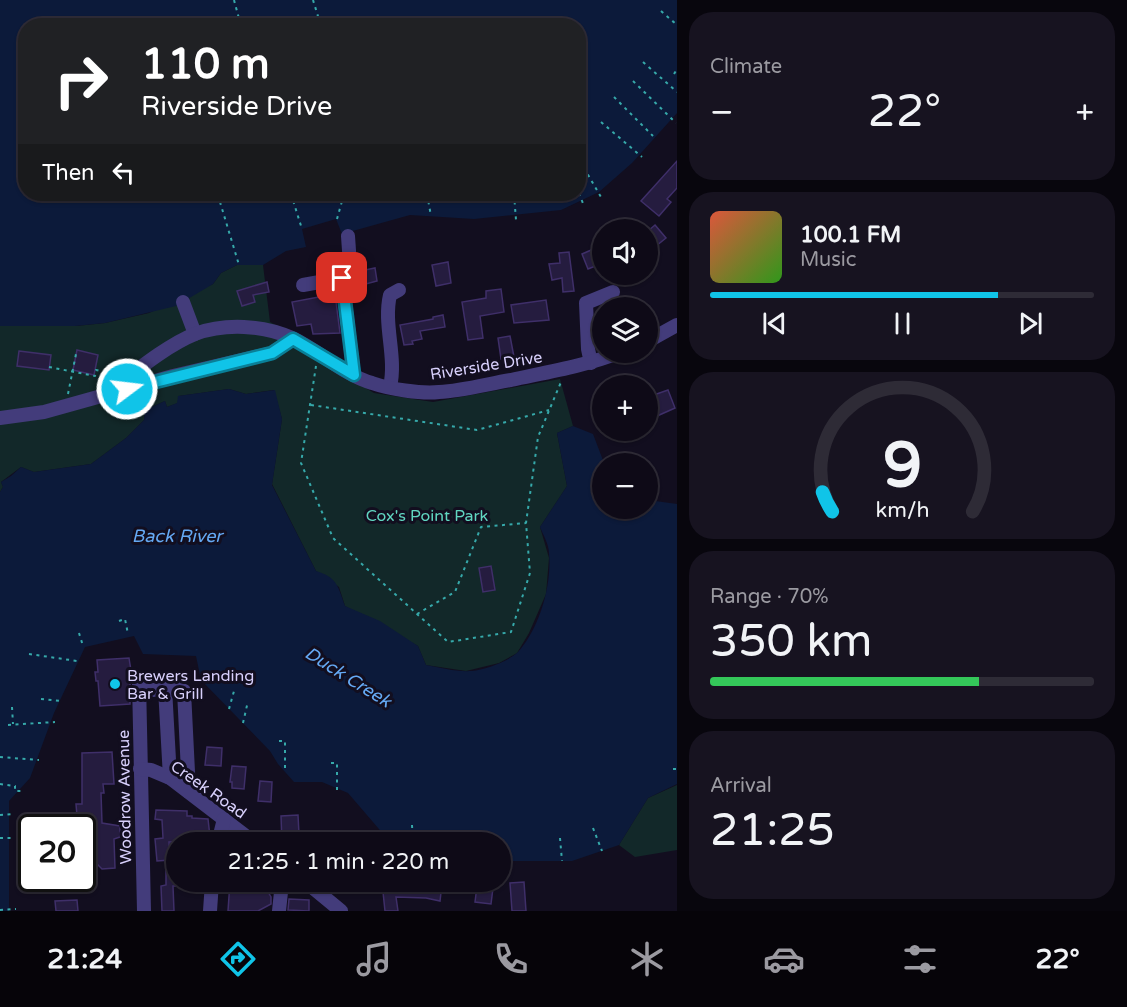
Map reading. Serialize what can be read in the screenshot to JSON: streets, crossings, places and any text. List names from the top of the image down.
{
  "streets": {
    "street": ["Riverside Drive", "Creek Road", "Woodrow Avenue"]
  },
  "crossings": [
    ["Creek Road", "Woodrow Avenue"]
  ],
  "water": ["Back River", "Duck Creek"],
  "parks": ["Cox's Point Park"],
  "places": ["Brewers Landing Bar & Grill"],
  "page": {
    "tile": [
      "Climate",
      ["Range · 70%", "350 km"],
      ["Arrival", "21:25"]
    ],
    "turn": ["110 m", "Riverside Drive"],
    "heat": ["−", "22°", "+"],
    "then": "Then",
    "song": ["100.1 FM", "Music"],
    "map_buttons": ["+", "−"],
    "limit": "20",
    "trip": "21:25 · 1 min · 220 m",
    "tabs": ["21:24", "22°"],
    "gauge": ["9", "km/h"]
  }
}
